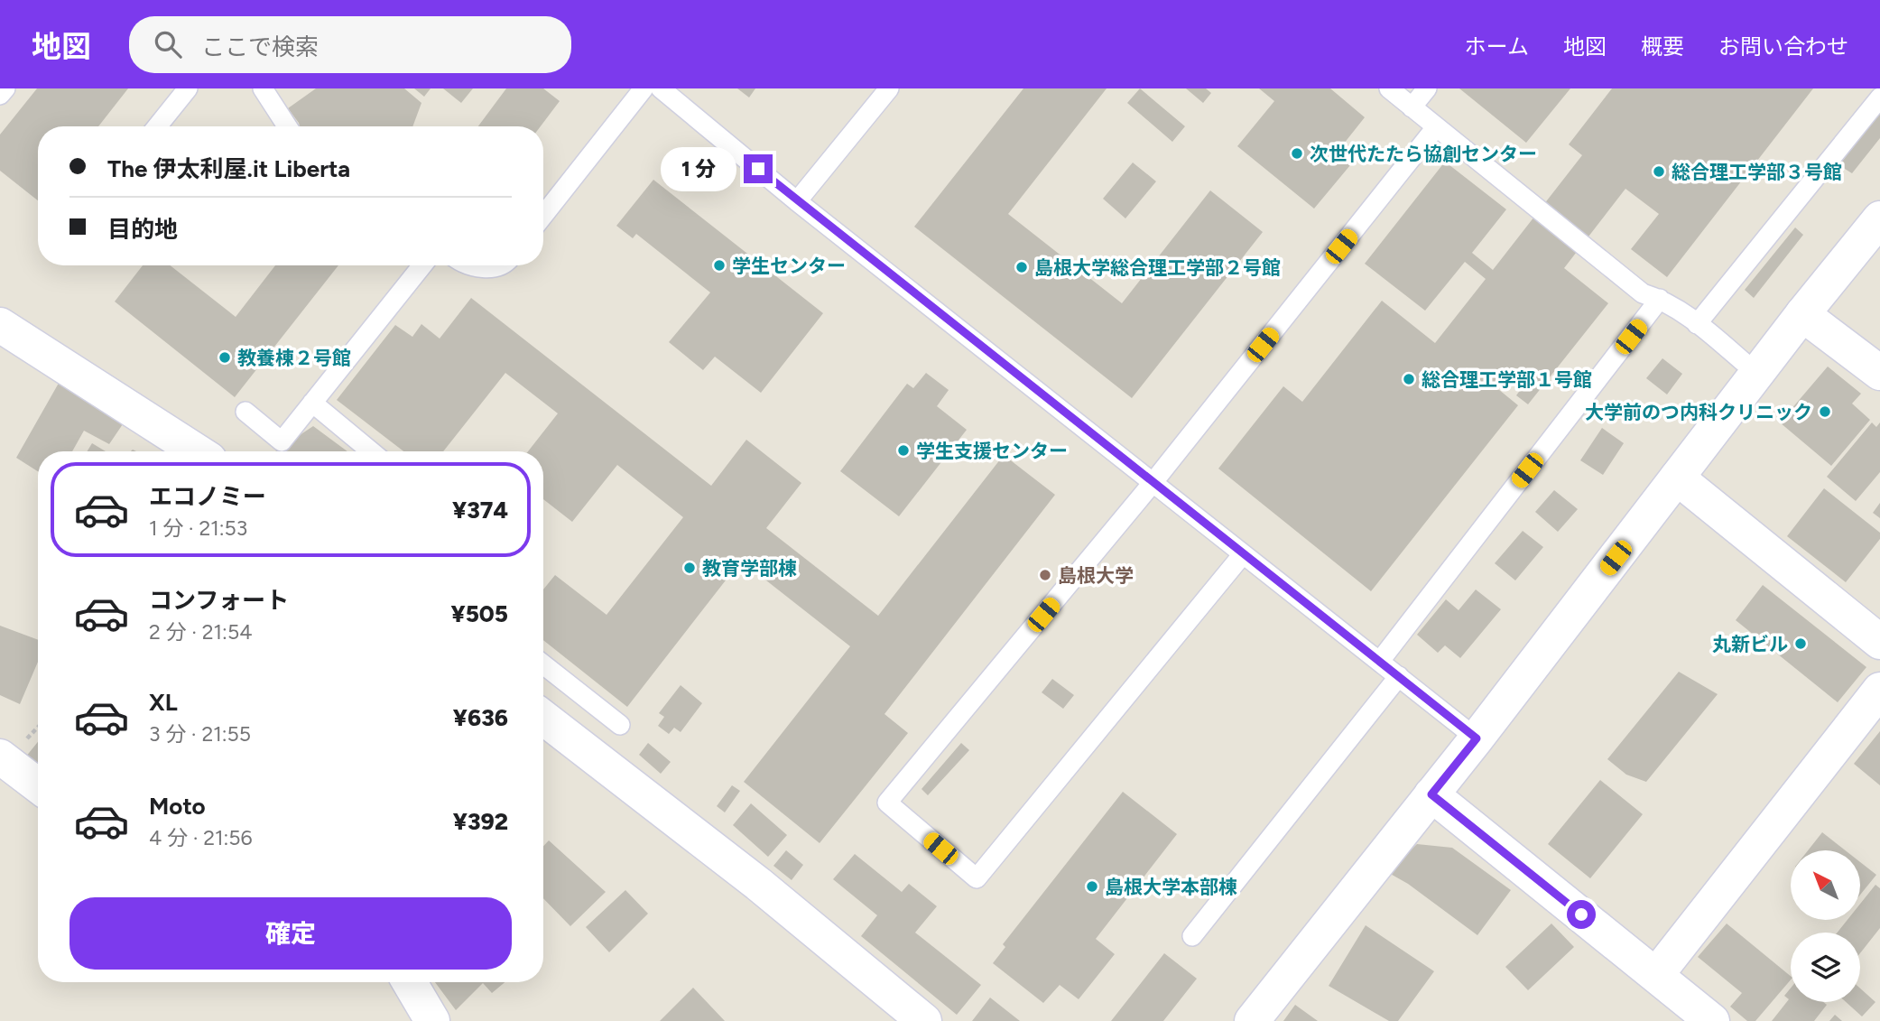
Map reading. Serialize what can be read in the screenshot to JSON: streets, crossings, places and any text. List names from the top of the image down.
{
  "places": [
    "次世代たたら協創センター",
    "総合理工学部３号館",
    "学生センター",
    "島根大学総合理工学部２号館",
    "教養棟２号館",
    "総合理工学部１号館",
    "大学前のつ内科クリニック",
    "学生支援センター",
    "教育学部棟",
    "島根大学",
    "丸新ビル",
    "島根大学本部棟"
  ],
  "north": "top left",
  "page": {
    "header": "地図",
    "search": "ここで検索",
    "nav": [
      "ホーム",
      "地図",
      "概要",
      "お問い合わせ"
    ],
    "banner": ["The 伊太利屋.it Liberta", "目的地"],
    "bubble": "1 分",
    "list": [
      {
        "name": "エコノミー",
        "note": "1 分 · 21:53",
        "value": "¥374"
      },
      {
        "name": "コンフォート",
        "note": "2 分 · 21:54",
        "value": "¥505"
      },
      {
        "name": "XL",
        "note": "3 分 · 21:55",
        "value": "¥636"
      },
      {
        "name": "Moto",
        "note": "4 分 · 21:56",
        "value": "¥392"
      }
    ],
    "buttons": "確定"
  }
}
